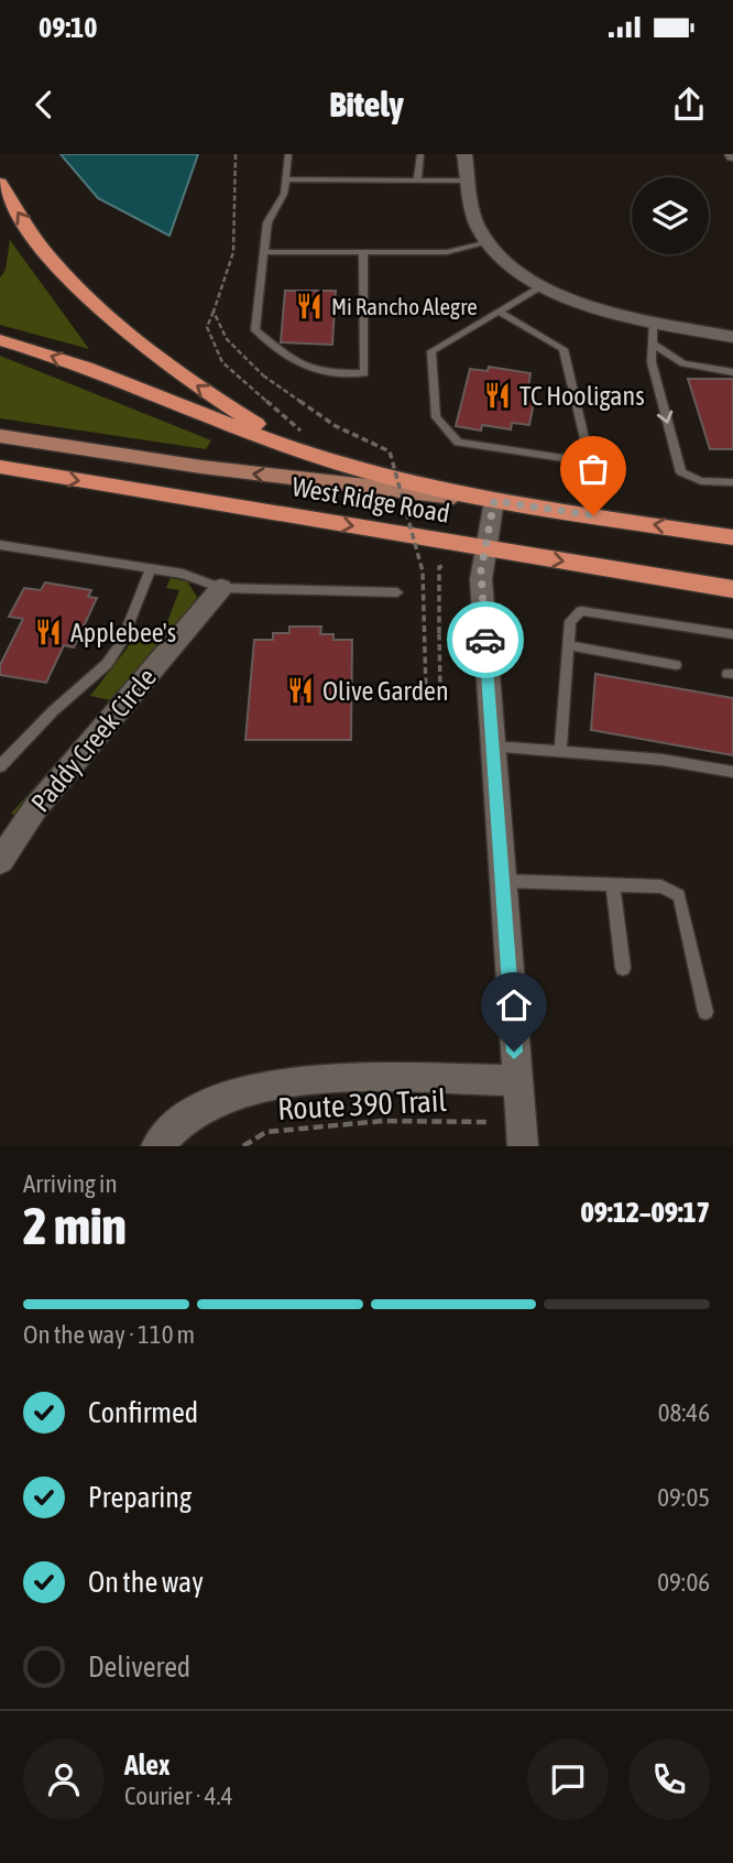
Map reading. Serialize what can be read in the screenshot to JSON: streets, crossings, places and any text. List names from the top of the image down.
{
  "streets": {
    "highway": ["West Ridge Road"],
    "street": ["Paddy Creek Circle"],
    "path": ["Route 390 Trail"]
  },
  "places": {
    "restaurant": [
      "Mi Rancho Alegre",
      "TC Hooligans",
      "Applebee's",
      "Olive Garden"
    ]
  },
  "page": {
    "status": "09:10",
    "header": "Bitely",
    "heading": ["2 min", "Arriving in", "09:12–09:17"],
    "panel": ["Alex", "Courier · 4.4"],
    "bar": "On the way · 110 m",
    "list": [
      ["Confirmed", "08:46"],
      ["Preparing", "09:05"],
      ["On the way", "09:06"],
      "Delivered"
    ]
  }
}
